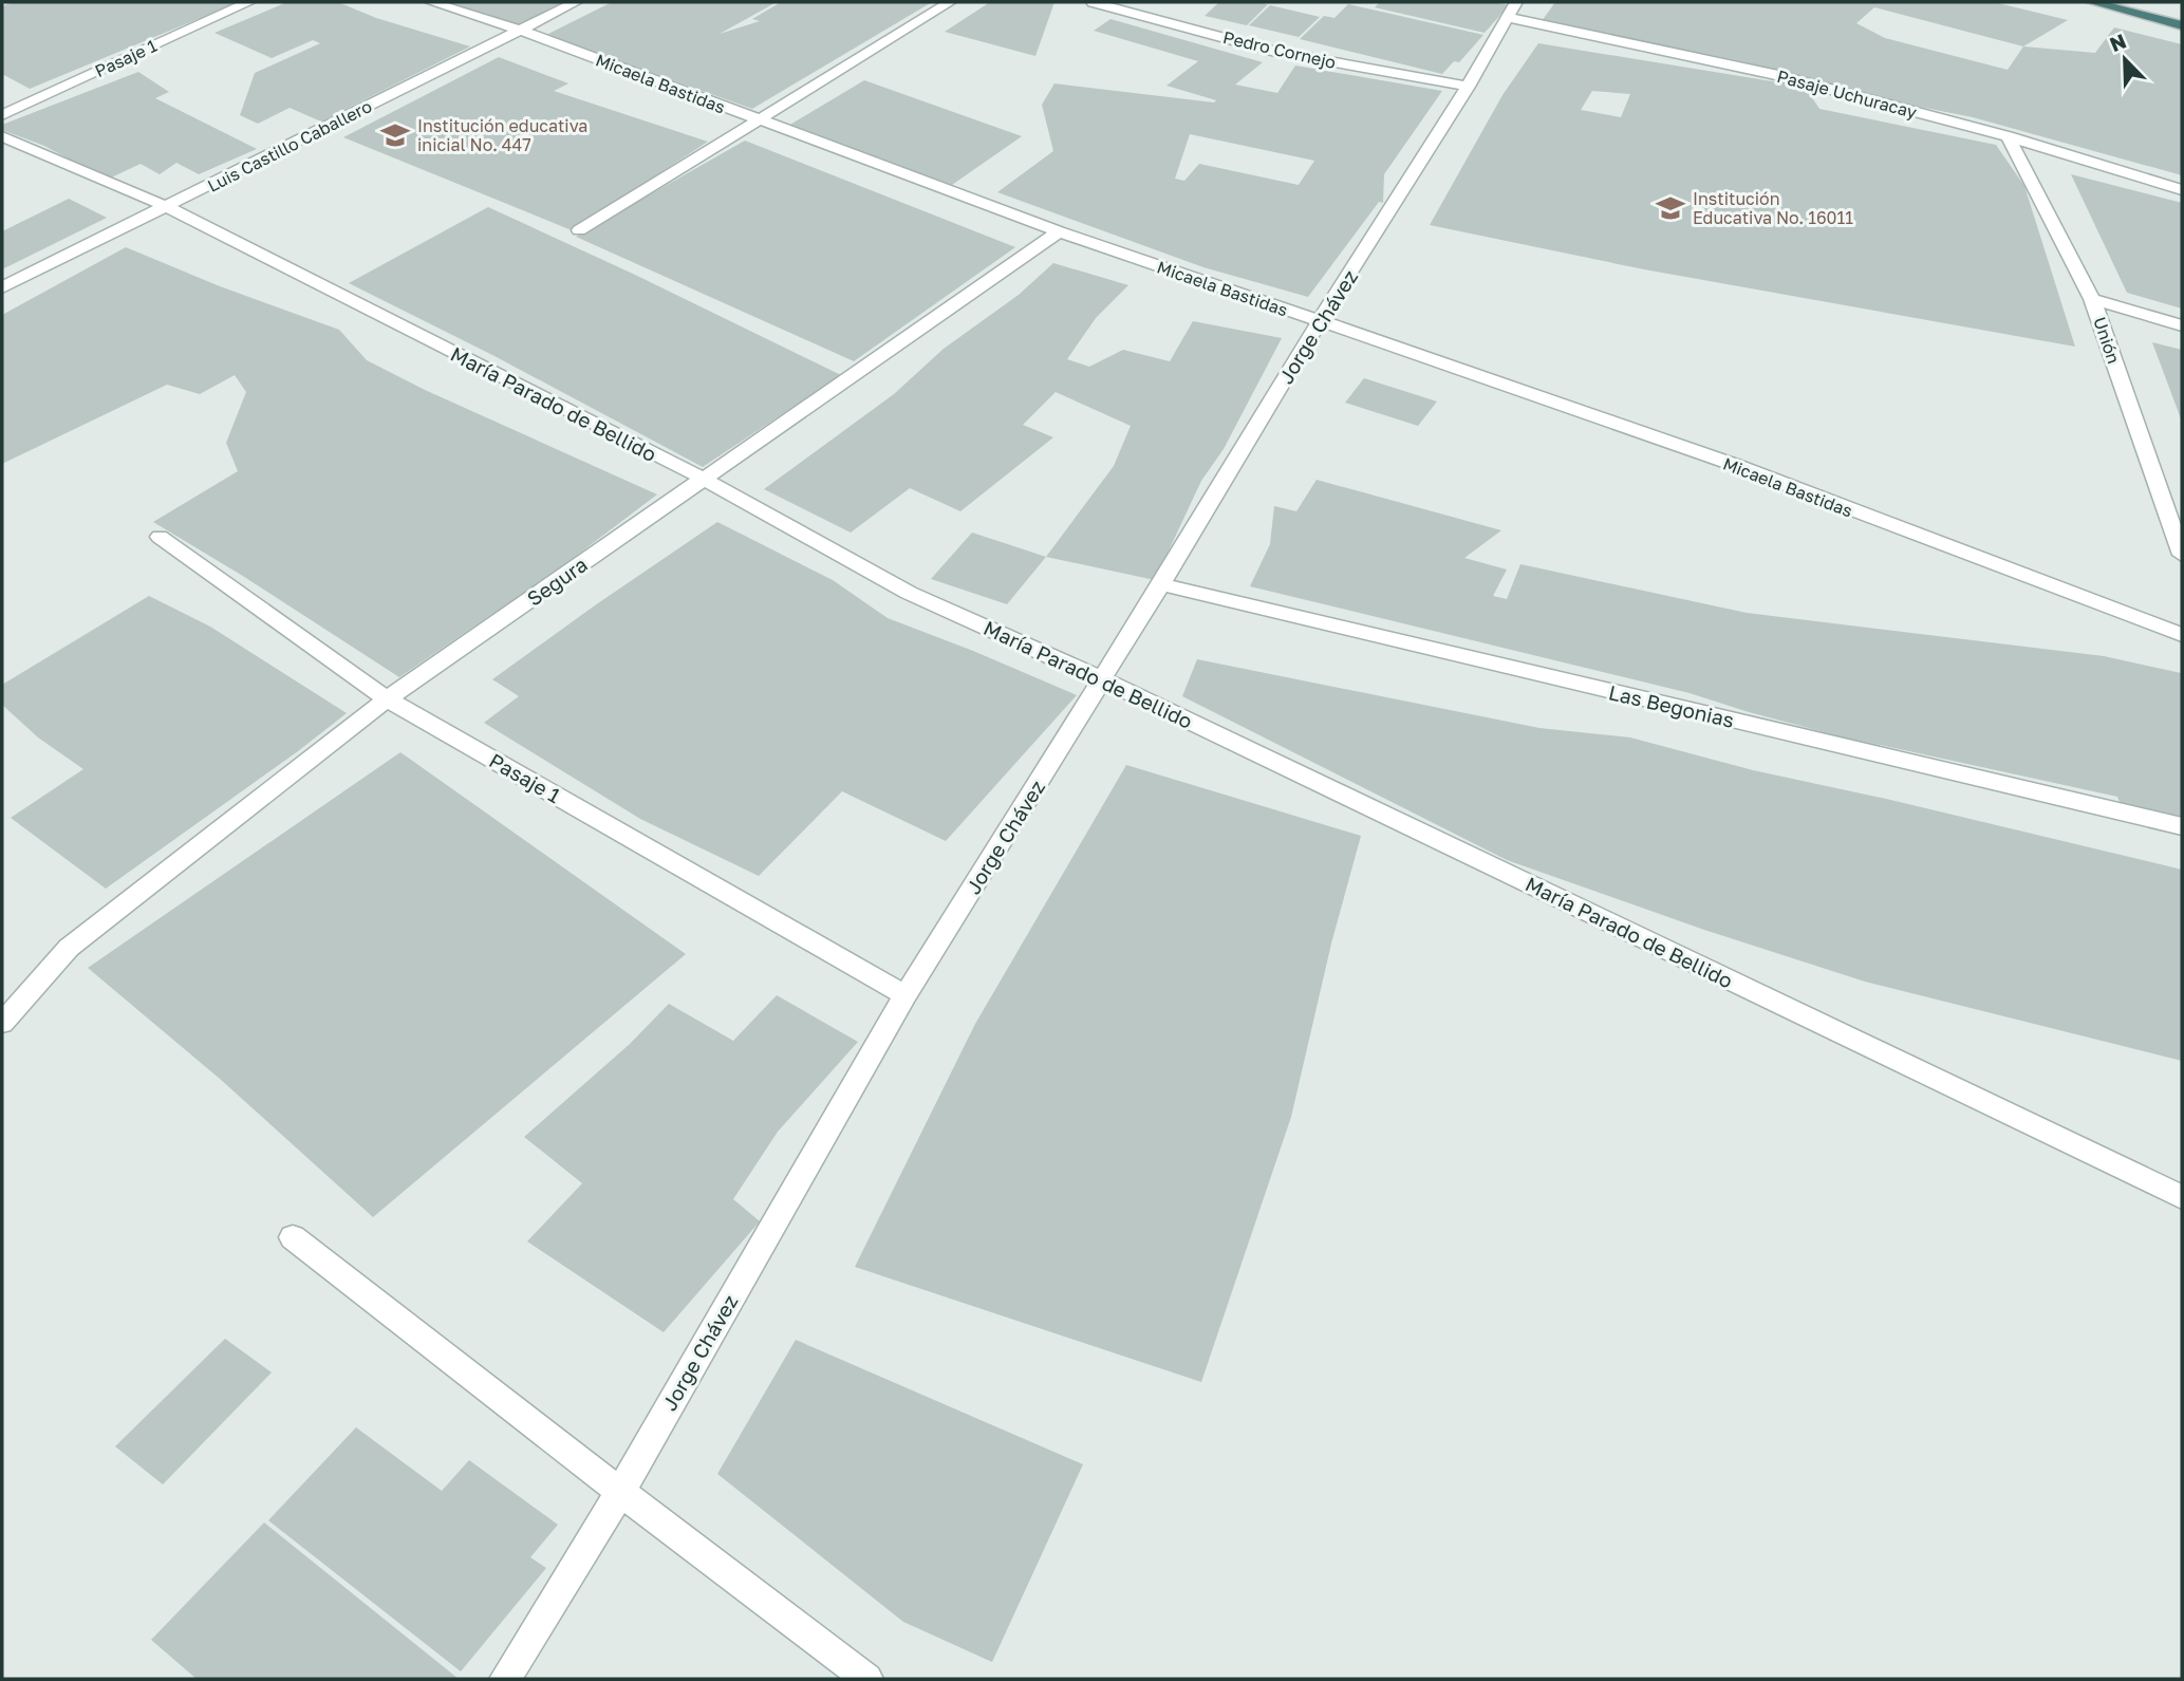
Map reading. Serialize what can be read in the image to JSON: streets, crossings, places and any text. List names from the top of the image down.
{
  "streets": {
    "street": [
      "Pedro Cornejo",
      "Pasaje 1",
      "Micaela Bastidas",
      "Pasaje Uchuracay",
      "Luis Castillo Caballero",
      "Jorge Chávez",
      "Unión",
      "María Parado de Bellido",
      "Segura",
      "Las Begonias"
    ]
  },
  "crossings": [
    ["Pedro Cornejo", "Jorge Chávez"],
    ["Pasaje 1", "Jorge Chávez"],
    ["Pasaje 1", "Segura"],
    ["Micaela Bastidas", "Luis Castillo Caballero"],
    ["Micaela Bastidas", "Jorge Chávez"],
    ["Micaela Bastidas", "Segura"],
    ["Pasaje Uchuracay", "Jorge Chávez"],
    ["Pasaje Uchuracay", "Unión"],
    ["Luis Castillo Caballero", "María Parado de Bellido"],
    ["Jorge Chávez", "María Parado de Bellido"],
    ["Jorge Chávez", "Las Begonias"],
    ["María Parado de Bellido", "Segura"]
  ],
  "places": {
    "school or university": ["Institución educativa inicial No. 447", "Institución Educativa No. 16011"]
  },
  "north": "top left"
}
